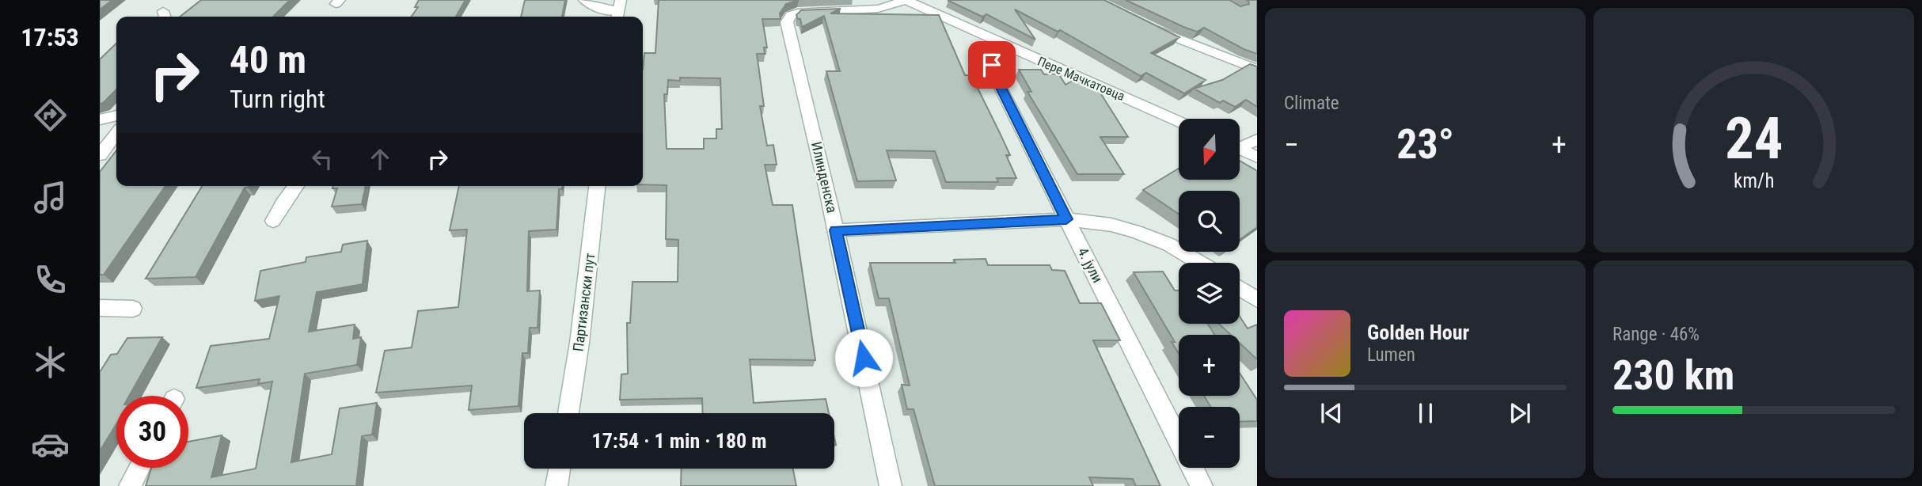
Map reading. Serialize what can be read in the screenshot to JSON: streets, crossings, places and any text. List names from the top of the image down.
{
  "streets": {
    "street": [
      "Пере Мачкатовца",
      "Илинденска",
      "4. јули",
      "Партизански пут"
    ]
  },
  "crossings": [
    ["Пере Мачкатовца", "Илинденска"],
    ["Пере Мачкатовца", "4. јули"]
  ],
  "north": "bottom",
  "page": {
    "tabs": "17:53",
    "tile": [
      "Climate",
      ["Range · 46%", "230 km"]
    ],
    "turn": ["40 m", "Turn right"],
    "map_buttons": ["+", "−"],
    "heat": ["−", "23°", "+"],
    "song": ["Golden Hour", "Lumen"],
    "limit": "30",
    "trip": "17:54 · 1 min · 180 m",
    "gauge": ["24", "km/h"]
  }
}
